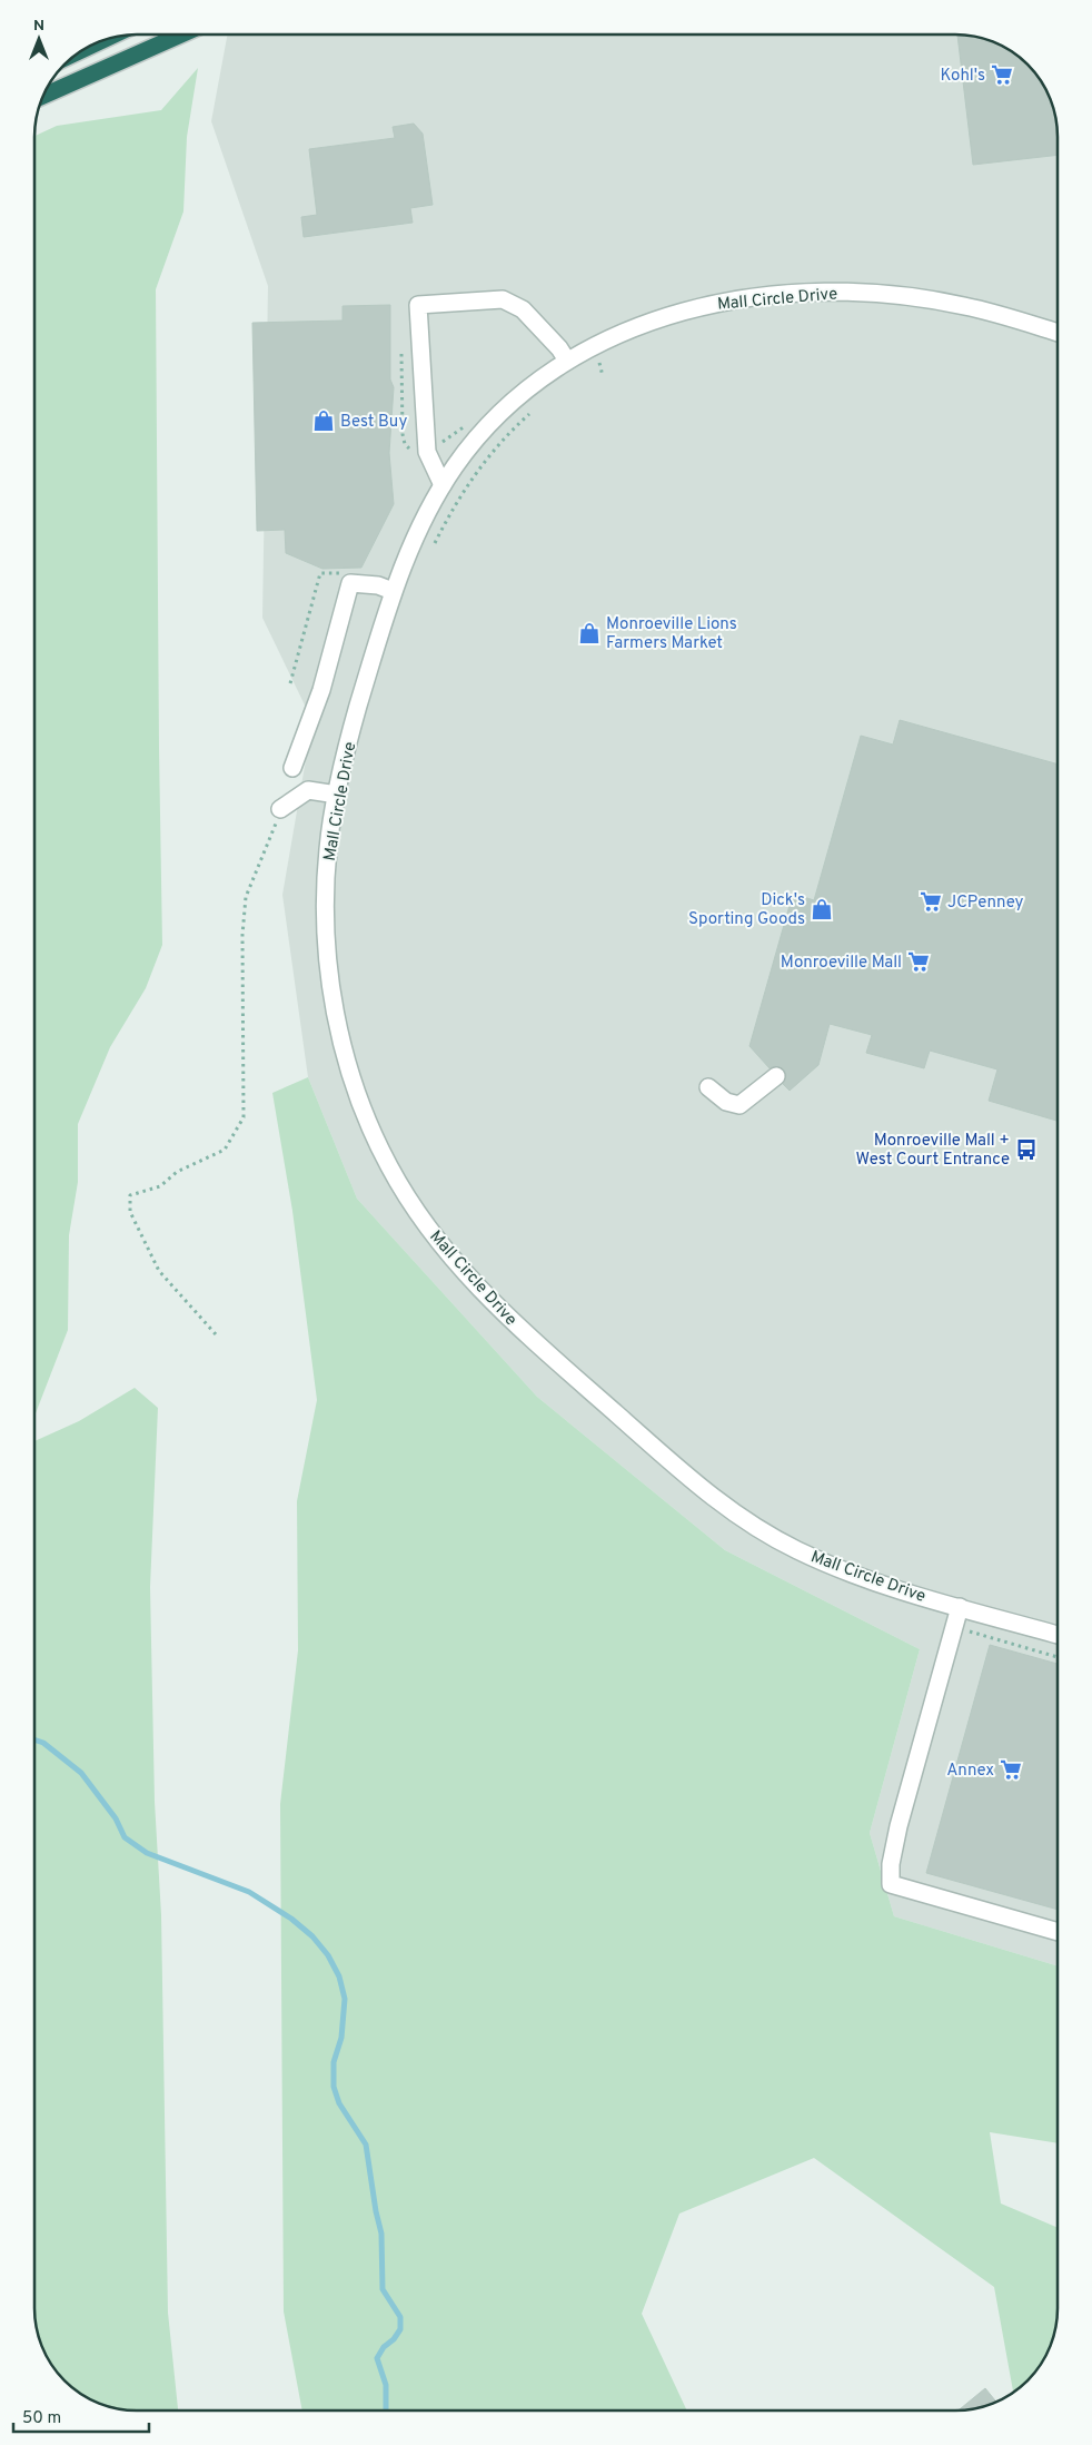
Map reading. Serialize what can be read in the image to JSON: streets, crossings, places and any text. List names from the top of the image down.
{
  "streets": {
    "street": ["Mall Circle Drive"]
  },
  "places": {
    "supermarket": [
      "Kohl's",
      "JCPenney",
      "Monroeville Mall",
      "Annex"
    ],
    "shop": ["Best Buy", "Monroeville Lions Farmers Market", "Dick's Sporting Goods"],
    "bus stop": ["Monroeville Mall + West Court Entrance"]
  },
  "scale_bar": "50 m",
  "north": "top"
}
